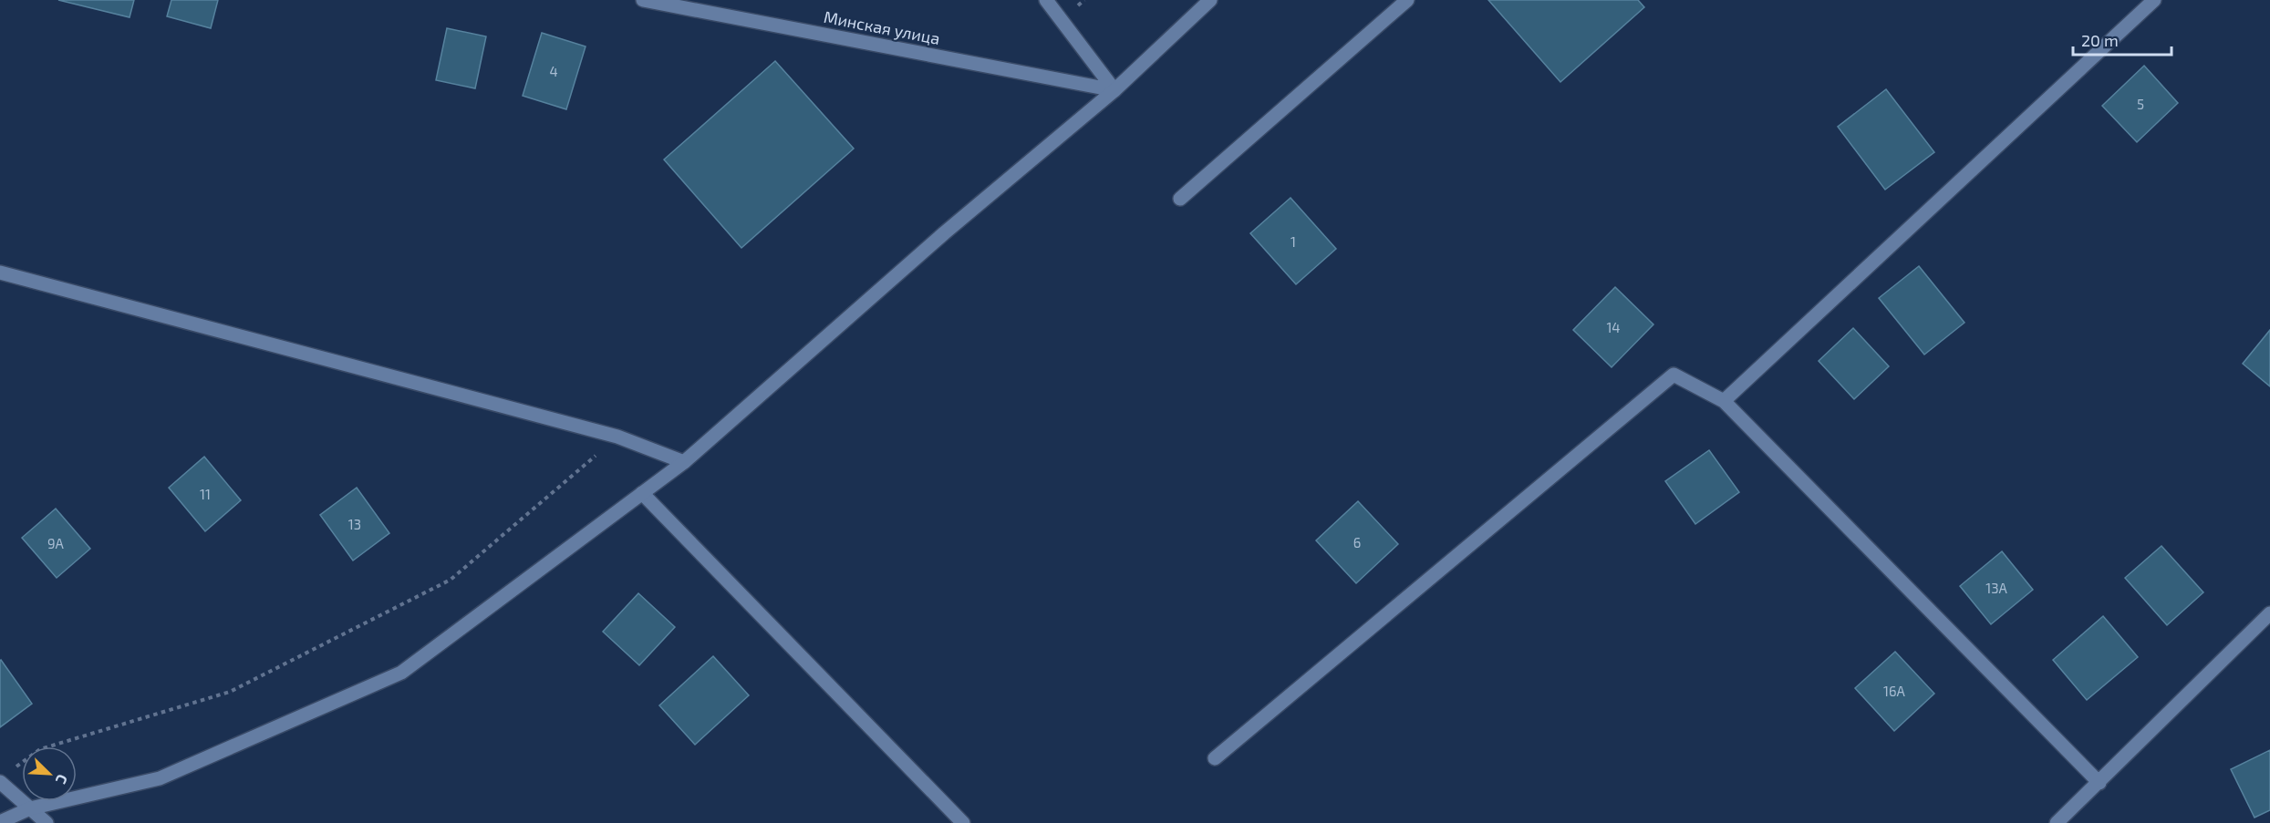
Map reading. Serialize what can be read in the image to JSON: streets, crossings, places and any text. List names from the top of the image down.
{
  "streets": {
    "street": ["Минская улица"]
  },
  "house_numbers": [
    "4",
    "5",
    "1",
    "14",
    "11",
    "13",
    "6",
    "9А",
    "13А",
    "16А"
  ],
  "scale_bar": "20 m",
  "north": "bottom right"
}
